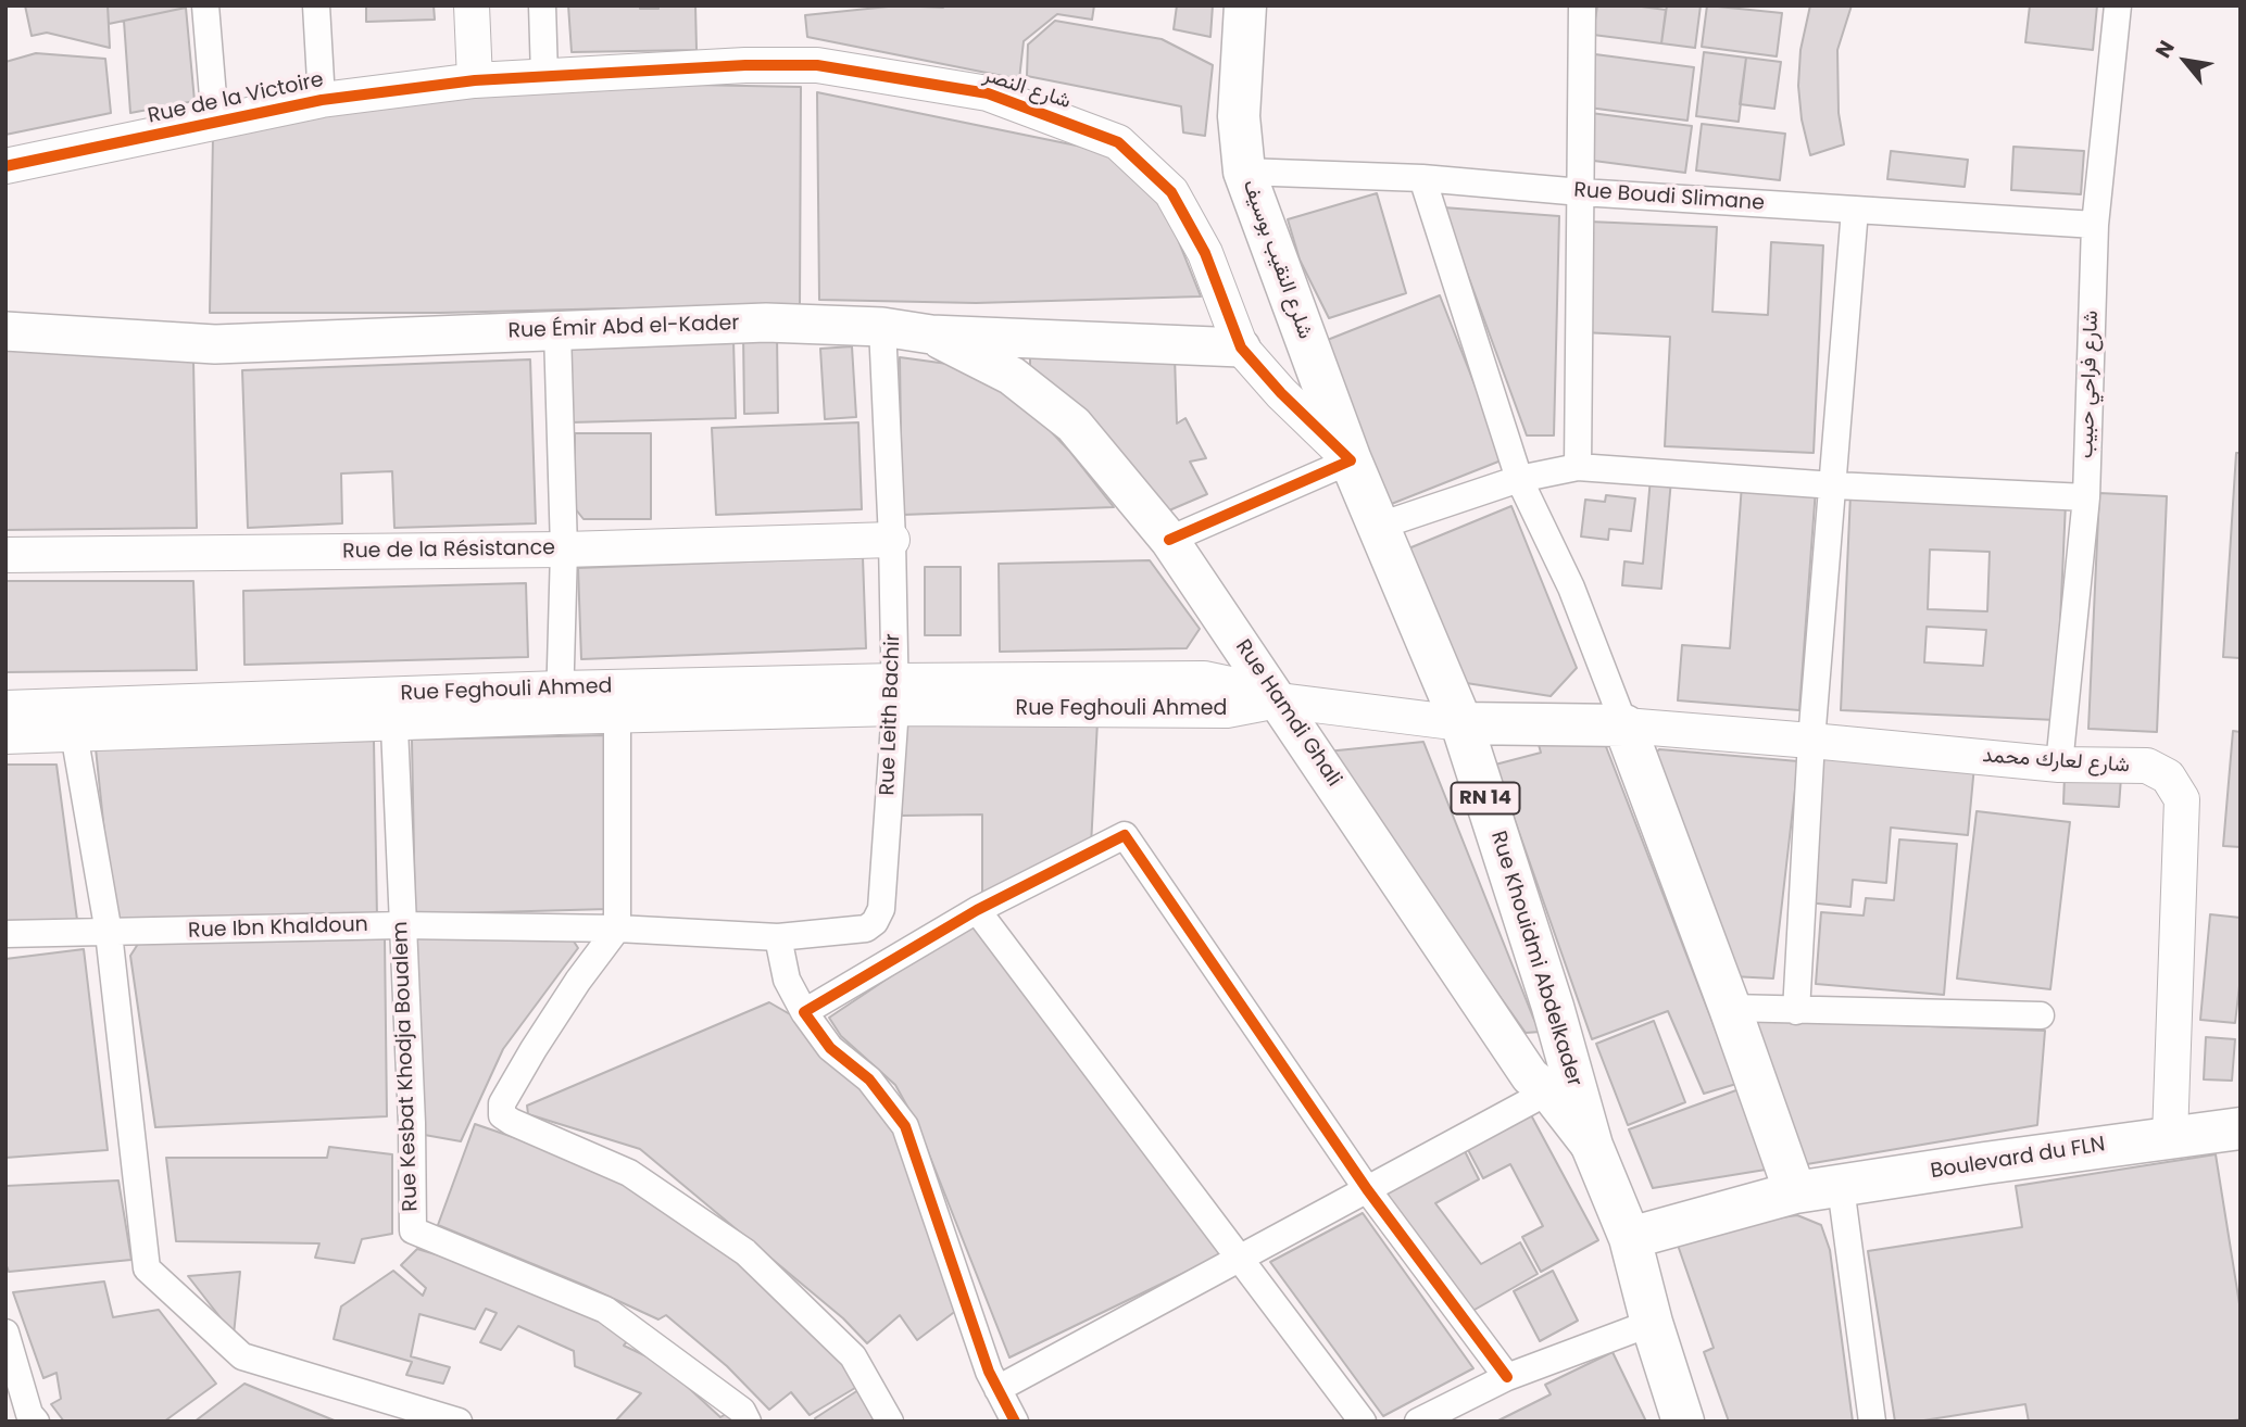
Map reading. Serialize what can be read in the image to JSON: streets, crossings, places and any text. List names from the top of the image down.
{
  "streets": {
    "main road": [
      "شلرع النقيب بوسيف",
      "Rue Émir Abd el-Kader",
      "Rue Hamdi Ghali",
      "RN 14",
      "Rue Khouidmi Abdelkader",
      "Boulevard du FLN"
    ],
    "street": [
      "شارع النصر",
      "Rue de la Victoire",
      "Rue Boudi Slimane",
      "شارع فراحي حبيب",
      "Rue de la Résistance",
      "Rue Feghouli Ahmed",
      "Rue Leith Bachir",
      "شارع لعارك محمد",
      "Rue Ibn Khaldoun",
      "Rue Kesbat Khodja Boualem"
    ]
  },
  "crossings": [
    ["شارع النصر", "Rue de la Victoire"],
    ["شارع النصر", "شلرع النقيب بوسيف"],
    ["شارع النصر", "Rue Émir Abd el-Kader"],
    ["شارع النصر", "Rue Khouidmi Abdelkader"],
    ["Rue Boudi Slimane", "شلرع النقيب بوسيف"],
    ["Rue Boudi Slimane", "شارع فراحي حبيب"],
    ["شلرع النقيب بوسيف", "Rue Khouidmi Abdelkader"],
    ["Rue Émir Abd el-Kader", "Rue Hamdi Ghali"],
    ["Rue Émir Abd el-Kader", "Rue Leith Bachir"],
    ["شارع فراحي حبيب", "شارع لعارك محمد"],
    ["Rue de la Résistance", "Rue Leith Bachir"],
    ["Rue Feghouli Ahmed", "Rue Hamdi Ghali"],
    ["Rue Feghouli Ahmed", "Rue Leith Bachir"],
    ["Rue Feghouli Ahmed", "Rue Khouidmi Abdelkader"],
    ["Rue Feghouli Ahmed", "Rue Kesbat Khodja Boualem"],
    ["Rue Hamdi Ghali", "Rue Khouidmi Abdelkader"],
    ["Rue Leith Bachir", "Rue Ibn Khaldoun"],
    ["شارع لعارك محمد", "Boulevard du FLN"],
    ["Rue Ibn Khaldoun", "Rue Kesbat Khodja Boualem"],
    ["Rue Khouidmi Abdelkader", "Boulevard du FLN"]
  ],
  "north": "top left"
}
